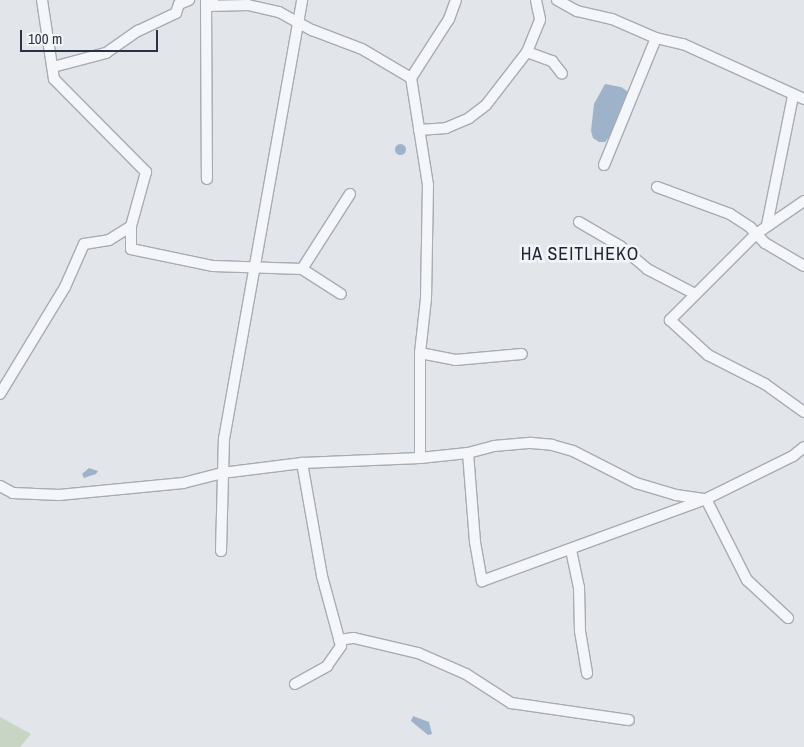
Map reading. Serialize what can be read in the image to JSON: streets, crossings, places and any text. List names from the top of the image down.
{
  "districts": ["HA SEITLHEKO"],
  "scale_bar": "100 m"
}
